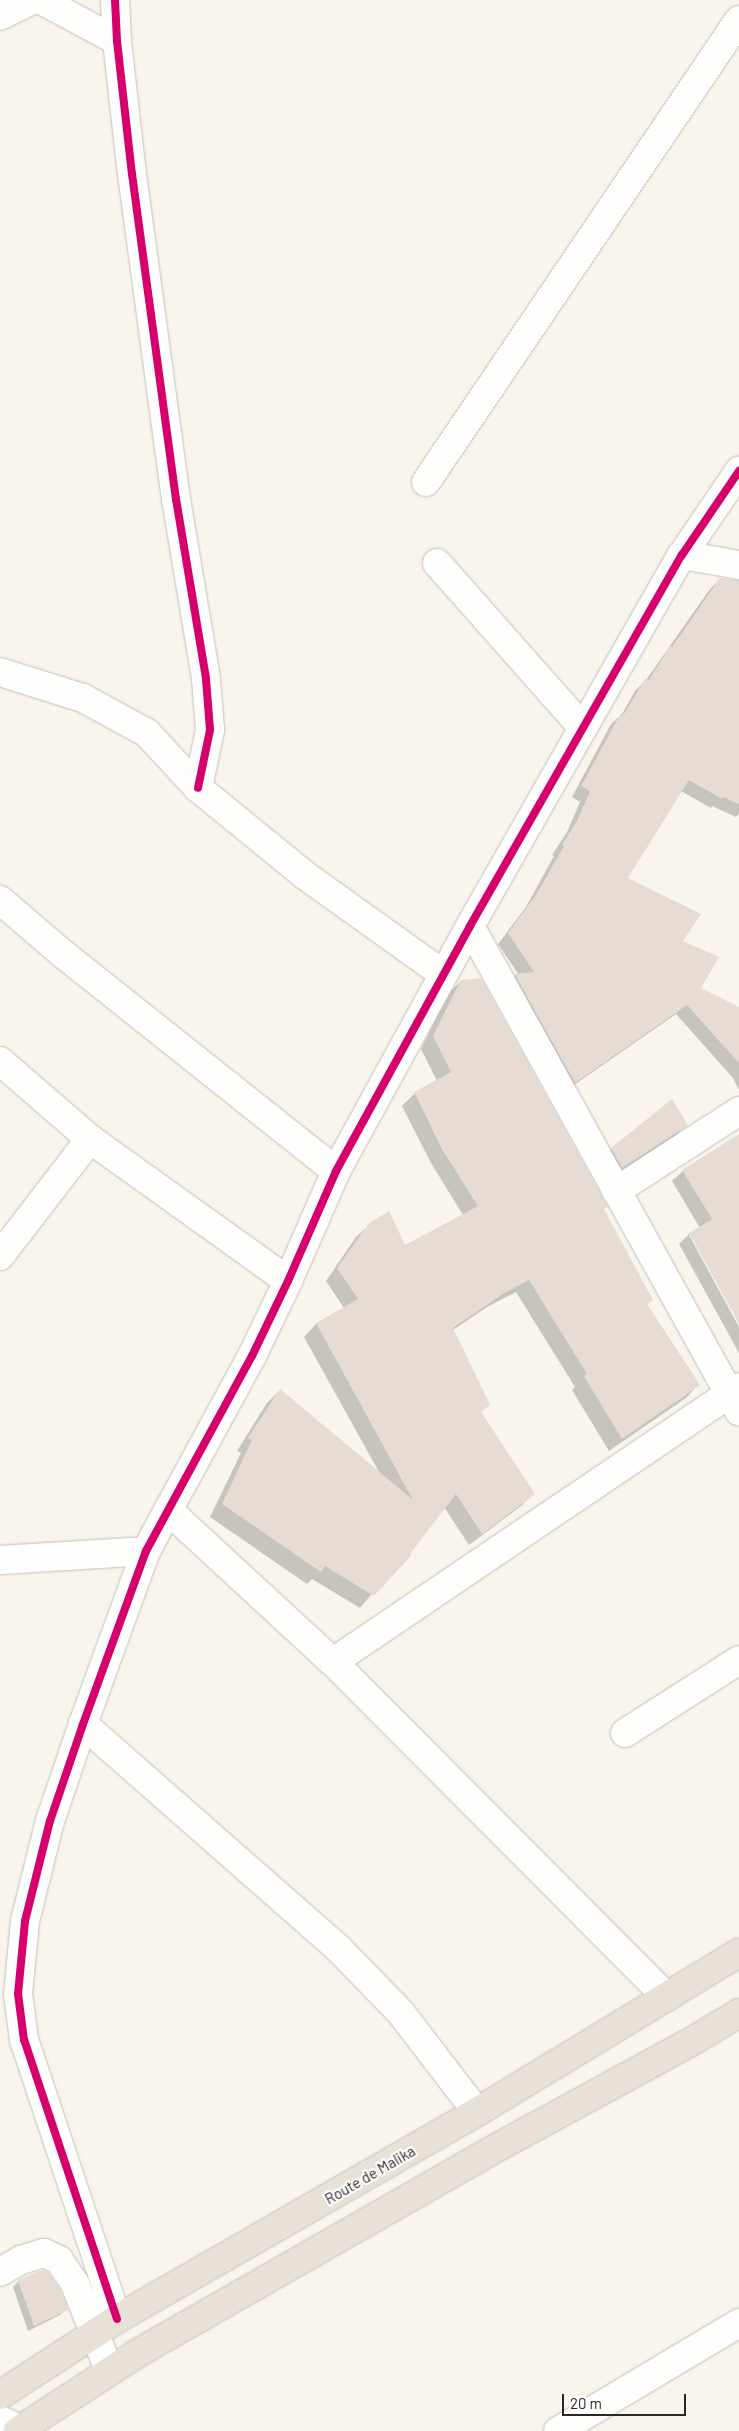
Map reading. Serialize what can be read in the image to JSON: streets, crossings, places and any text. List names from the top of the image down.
{
  "streets": {
    "main road": ["Route de Malika"]
  },
  "scale_bar": "20 m"
}
